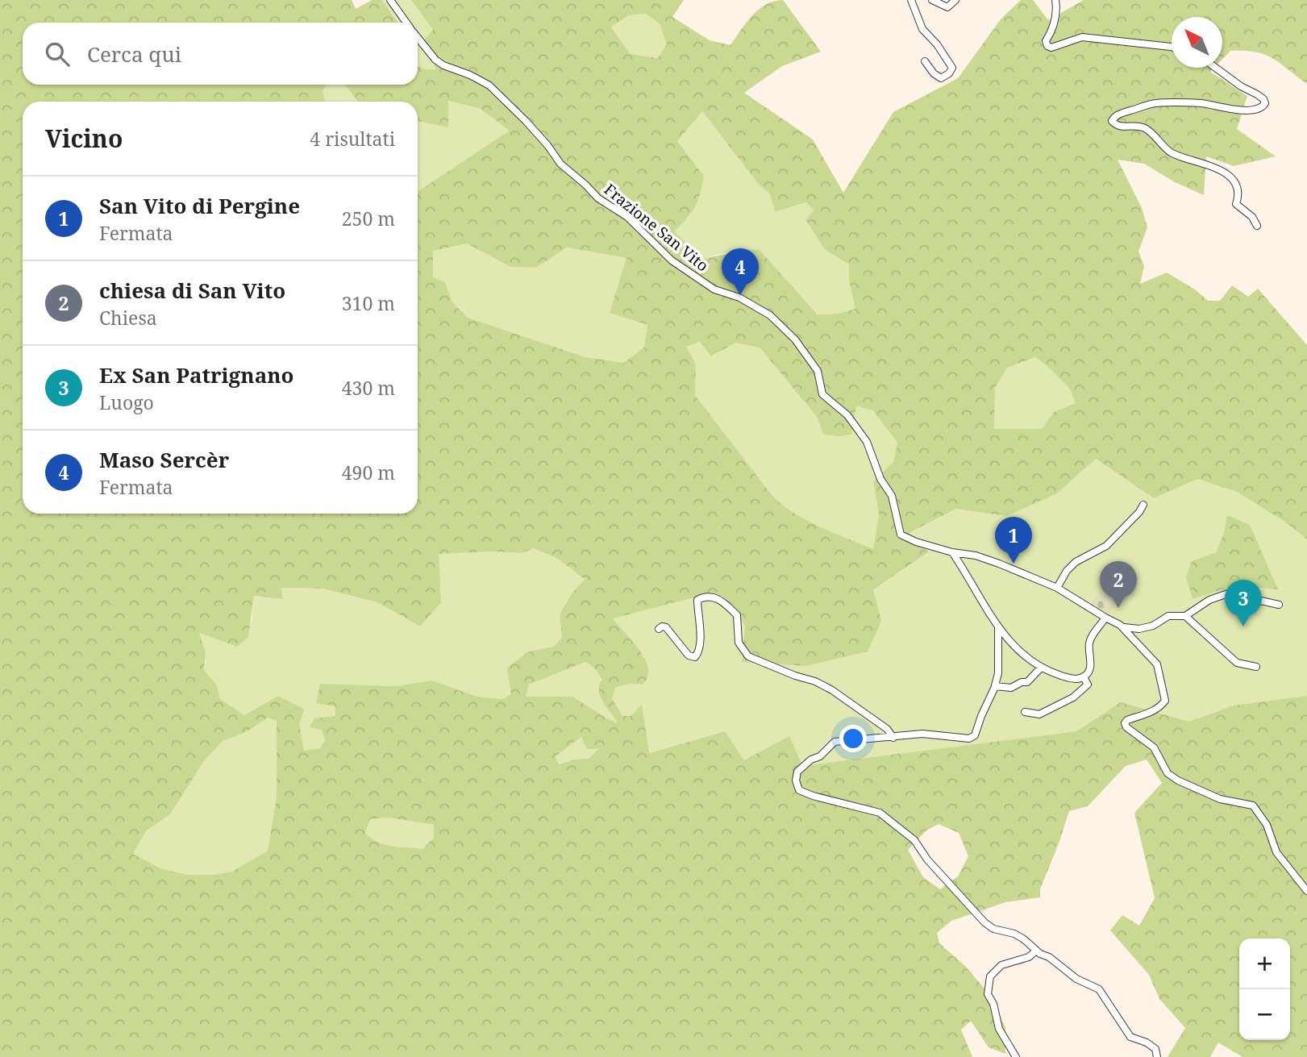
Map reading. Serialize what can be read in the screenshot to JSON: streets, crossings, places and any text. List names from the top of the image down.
{
  "streets": {
    "street": ["Frazione San Vito"]
  },
  "north": "top left",
  "page": {
    "search": "Cerca qui",
    "heading": ["Vicino", "4 risultati"],
    "list": [
      {
        "mark": "1",
        "name": "San Vito di Pergine",
        "note": "Fermata",
        "value": "250 m"
      },
      {
        "mark": "2",
        "name": "chiesa di San Vito",
        "note": "Chiesa",
        "value": "310 m"
      },
      {
        "mark": "3",
        "name": "Ex San Patrignano",
        "note": "Luogo",
        "value": "430 m"
      },
      {
        "mark": "4",
        "name": "Maso Sercèr",
        "note": "Fermata",
        "value": "490 m"
      }
    ],
    "pins": [
      "4",
      "1",
      "2",
      "3"
    ],
    "map_buttons": ["+", "−"]
  }
}
